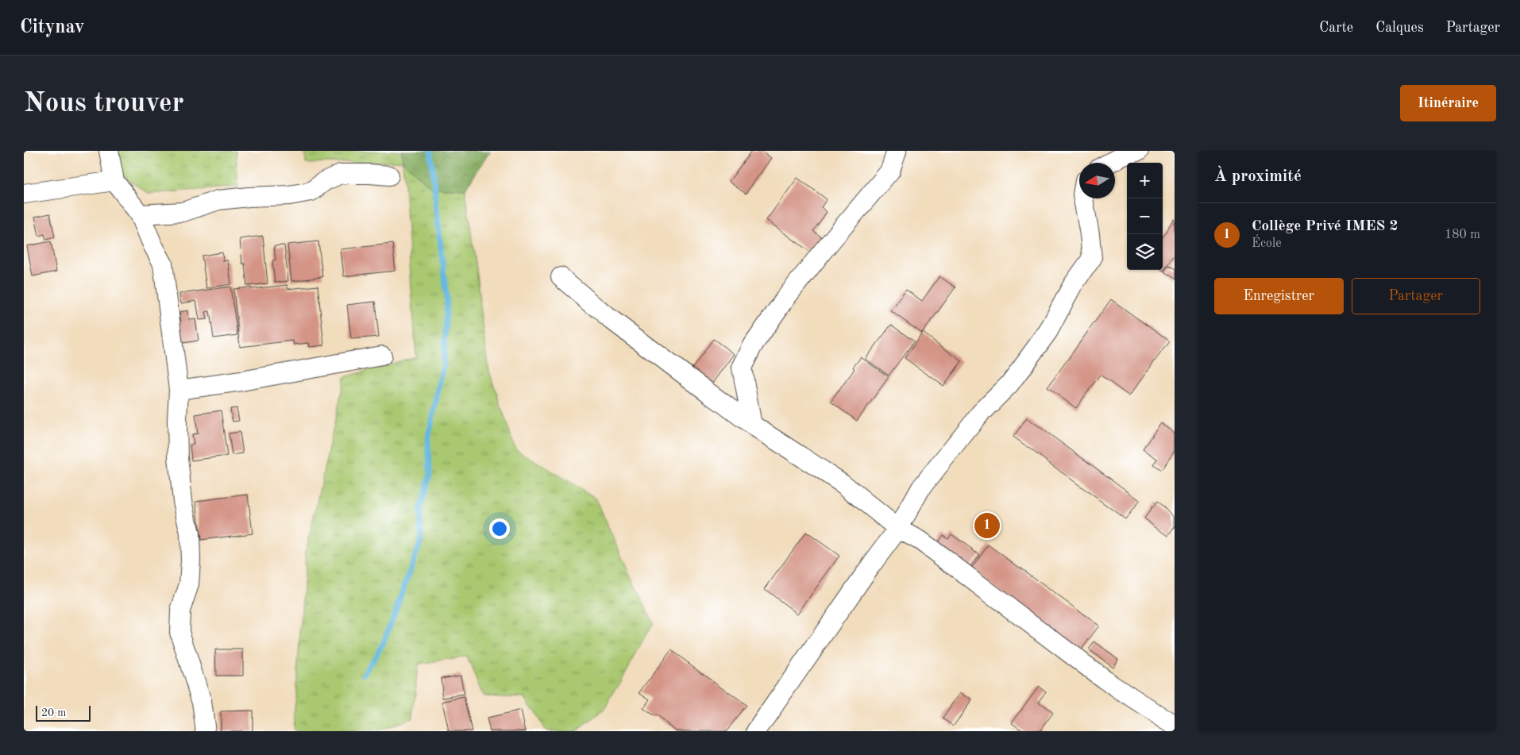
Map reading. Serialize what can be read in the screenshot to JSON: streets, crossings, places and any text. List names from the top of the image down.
{
  "scale_bar": "20 m",
  "north": "left",
  "page": {
    "header": "Citynav",
    "nav": ["Carte", "Calques", "Partager"],
    "buttons": [
      "Itinéraire",
      ["Enregistrer", "Partager"]
    ],
    "title": "Nous trouver",
    "heading": "À proximité",
    "map_buttons": ["+", "−"],
    "list": [
      {
        "mark": "1",
        "name": "Collège Privé IMES 2",
        "note": "École",
        "value": "180 m"
      }
    ],
    "pins": "1",
    "scale": "20 m"
  }
}
